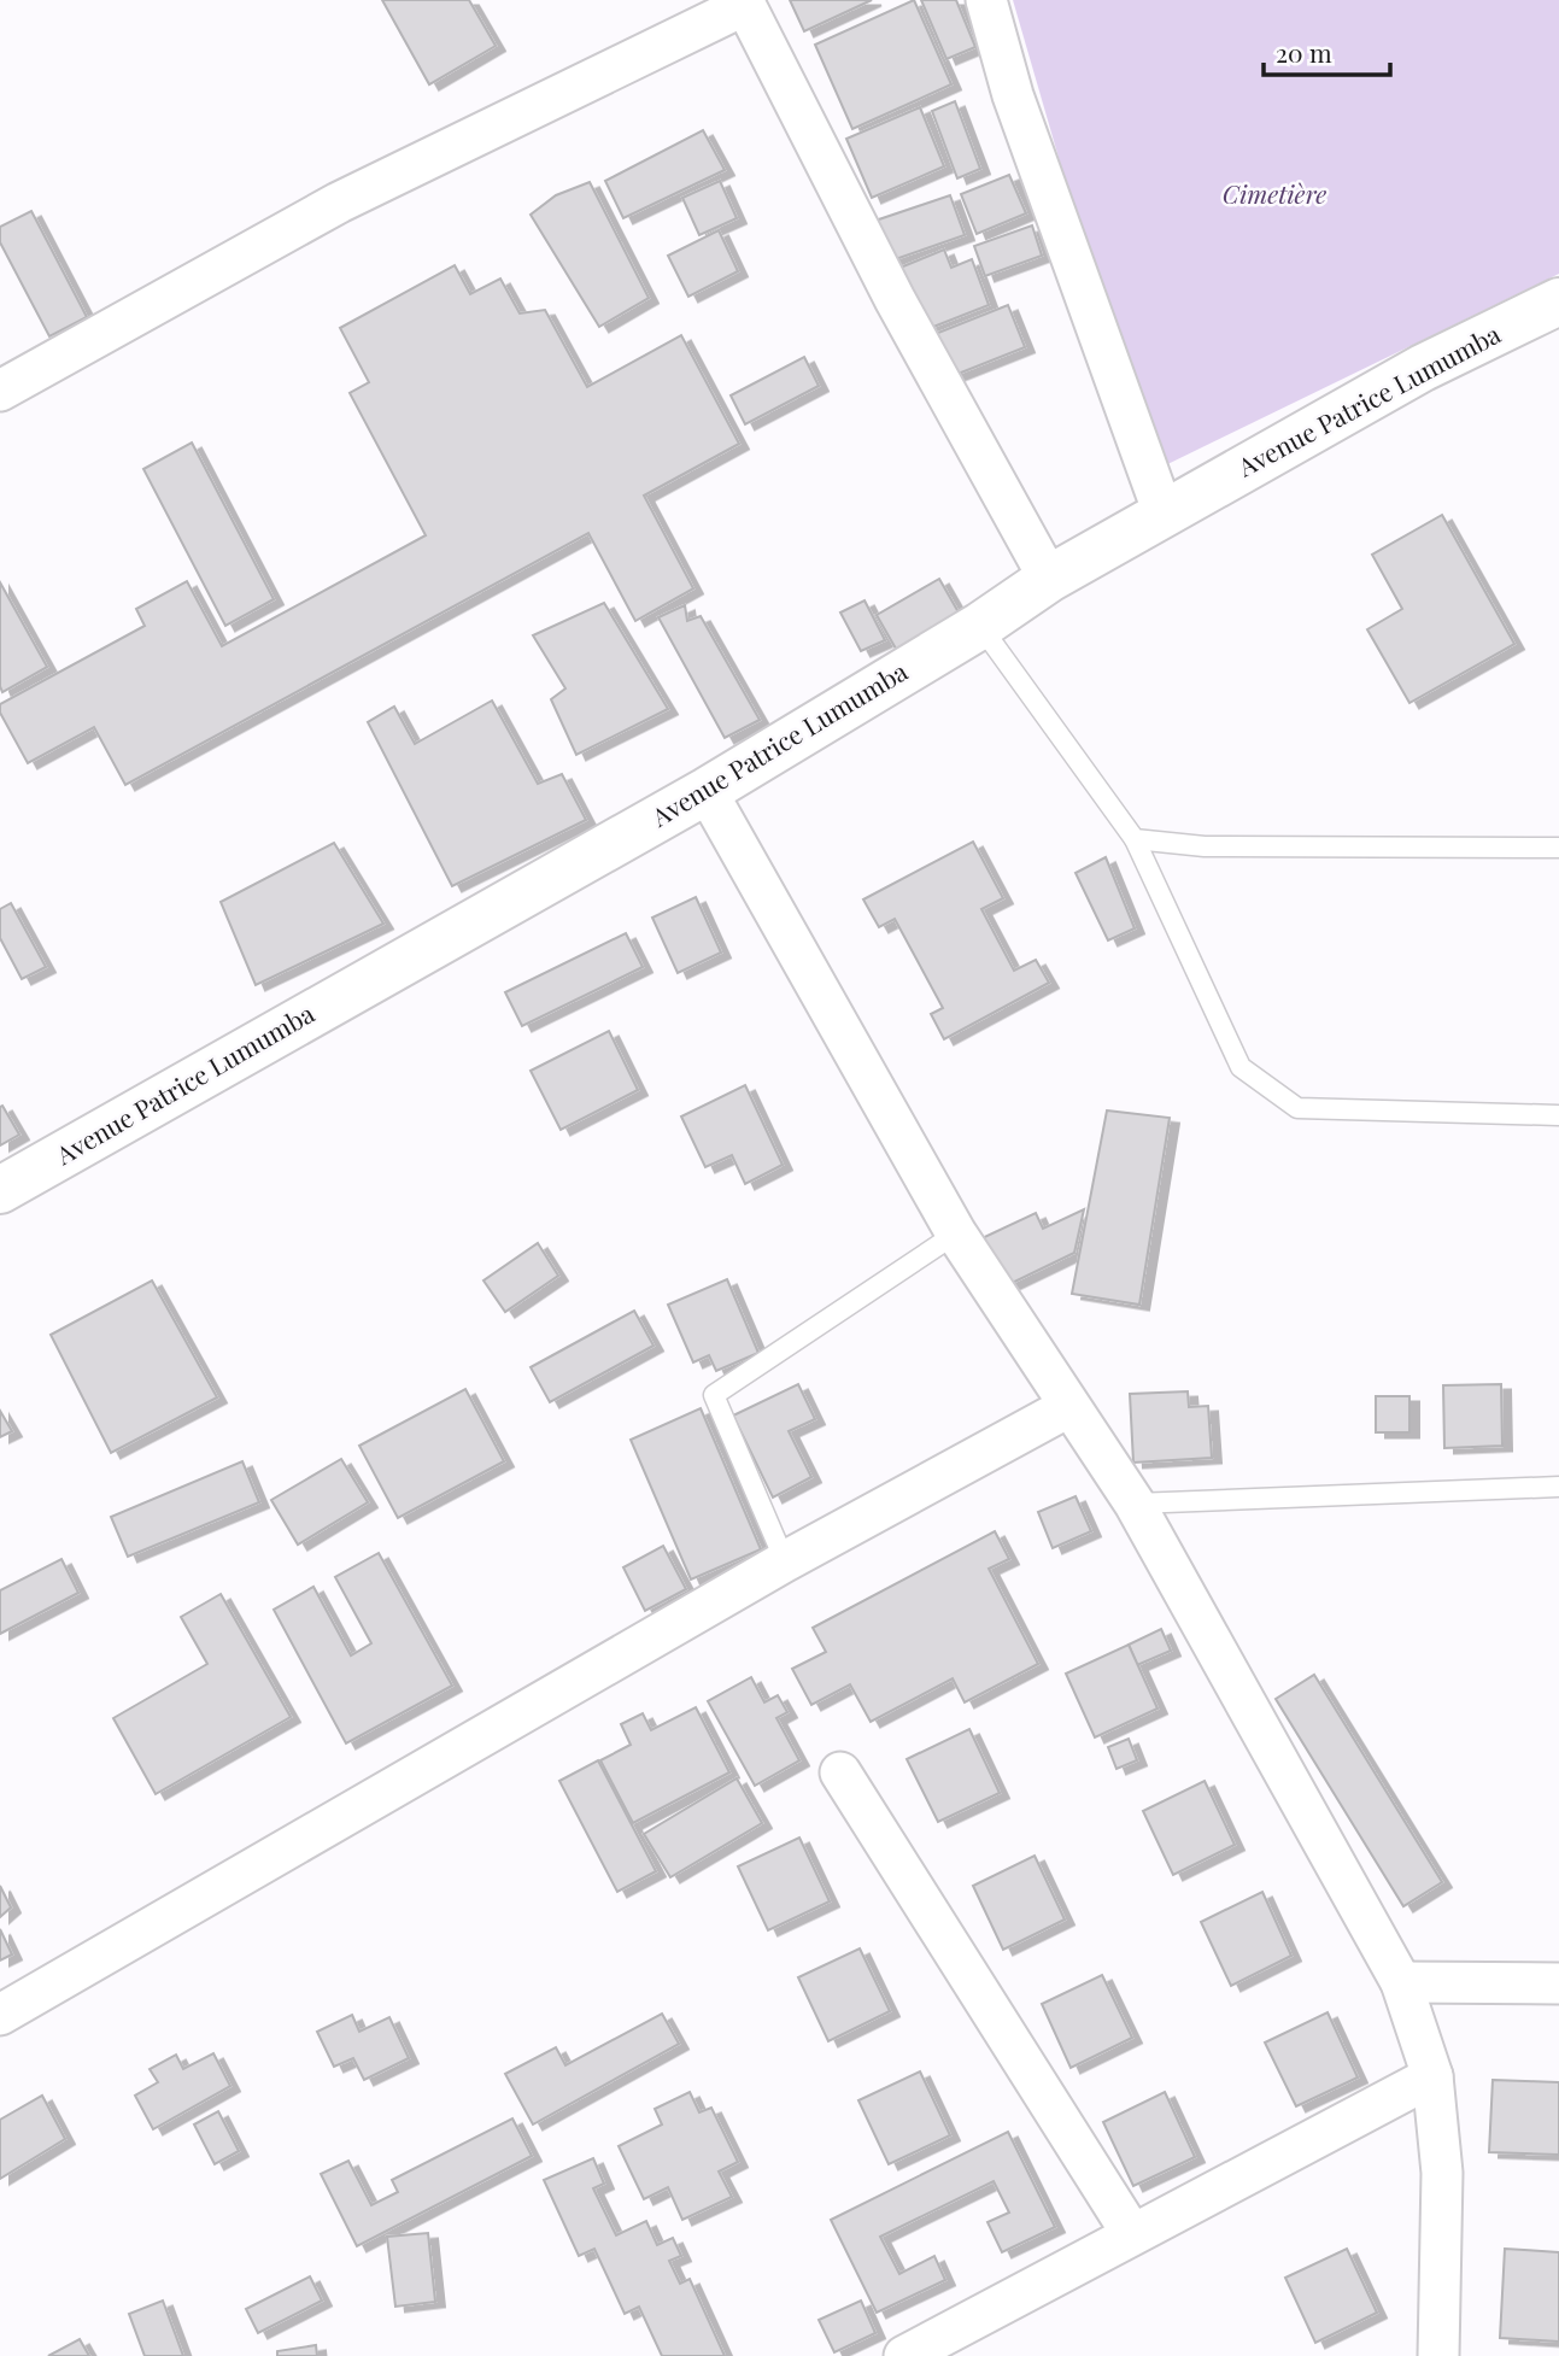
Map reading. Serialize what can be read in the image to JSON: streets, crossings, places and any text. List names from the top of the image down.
{
  "streets": {
    "street": ["Avenue Patrice Lumumba"]
  },
  "parks": ["Cimetière"],
  "scale_bar": "20 m"
}
